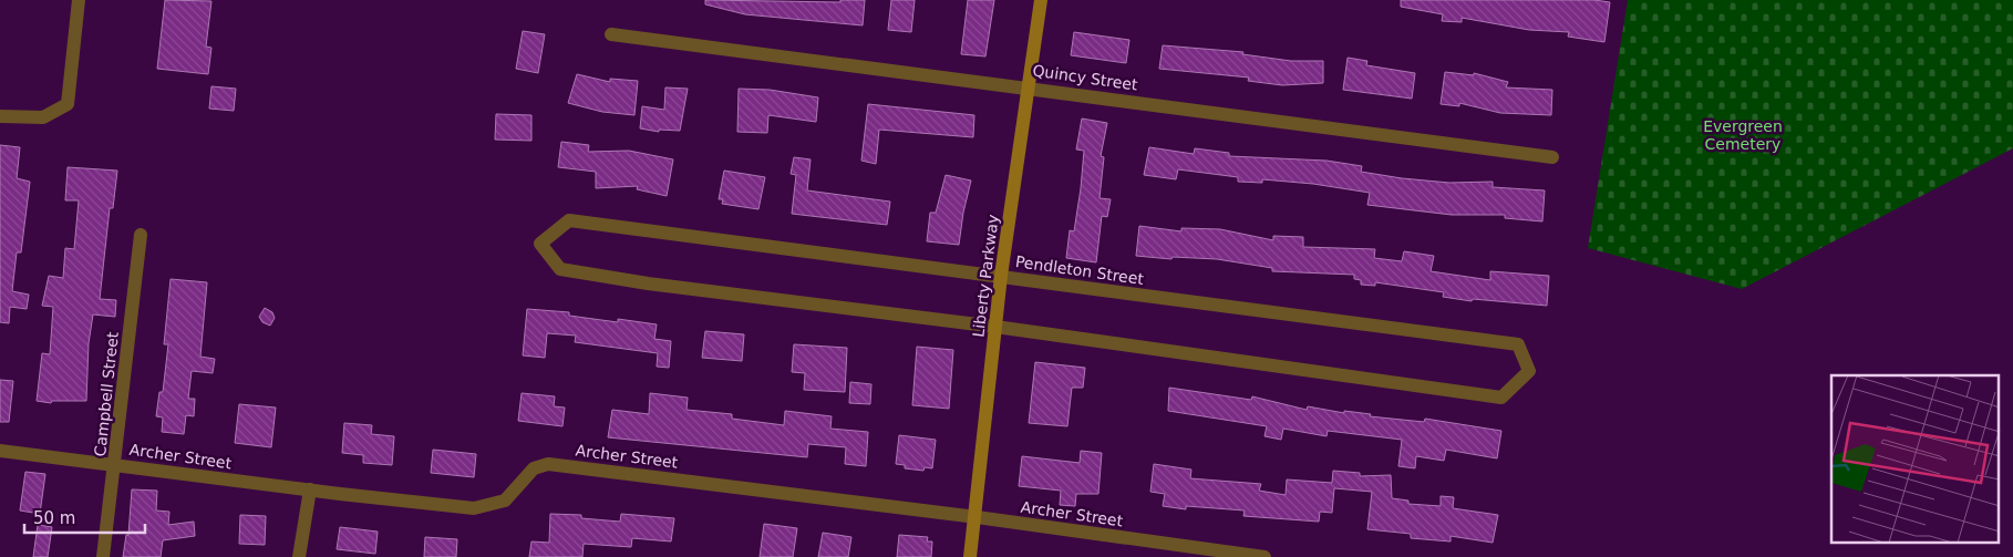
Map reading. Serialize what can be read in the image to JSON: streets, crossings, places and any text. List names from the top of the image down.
{
  "streets": {
    "street": [
      "Quincy Street",
      "Pendleton Street",
      "Liberty Parkway",
      "Campbell Street",
      "Archer Street"
    ]
  },
  "crossings": [
    ["Quincy Street", "Liberty Parkway"],
    ["Pendleton Street", "Liberty Parkway"],
    ["Liberty Parkway", "Archer Street"],
    ["Campbell Street", "Archer Street"]
  ],
  "parks": ["Evergreen Cemetery"],
  "scale_bar": "50 m"
}
